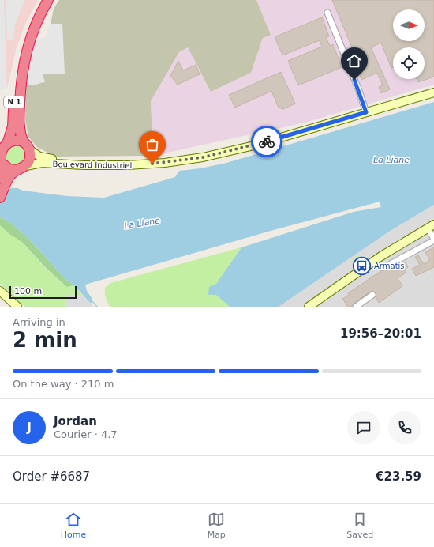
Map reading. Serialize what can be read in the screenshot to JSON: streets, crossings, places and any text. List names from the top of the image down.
{
  "streets": {
    "highway": ["N 1"],
    "street": ["Boulevard Industriel"]
  },
  "crossings": [
    ["N 1", "Boulevard Industriel"]
  ],
  "water": ["La Liane"],
  "places": {
    "bus stop": ["Armatis"]
  },
  "scale_bar": "100 m",
  "north": "right",
  "page": {
    "scale": "100 m",
    "heading": ["2 min", "Arriving in", "19:56–20:01"],
    "panel": [
      "Jordan",
      "Courier · 4.7",
      "Order #6687",
      "€23.59"
    ],
    "bar": "On the way · 210 m",
    "round": "J",
    "tabs": ["Home", "Map", "Saved"]
  }
}
